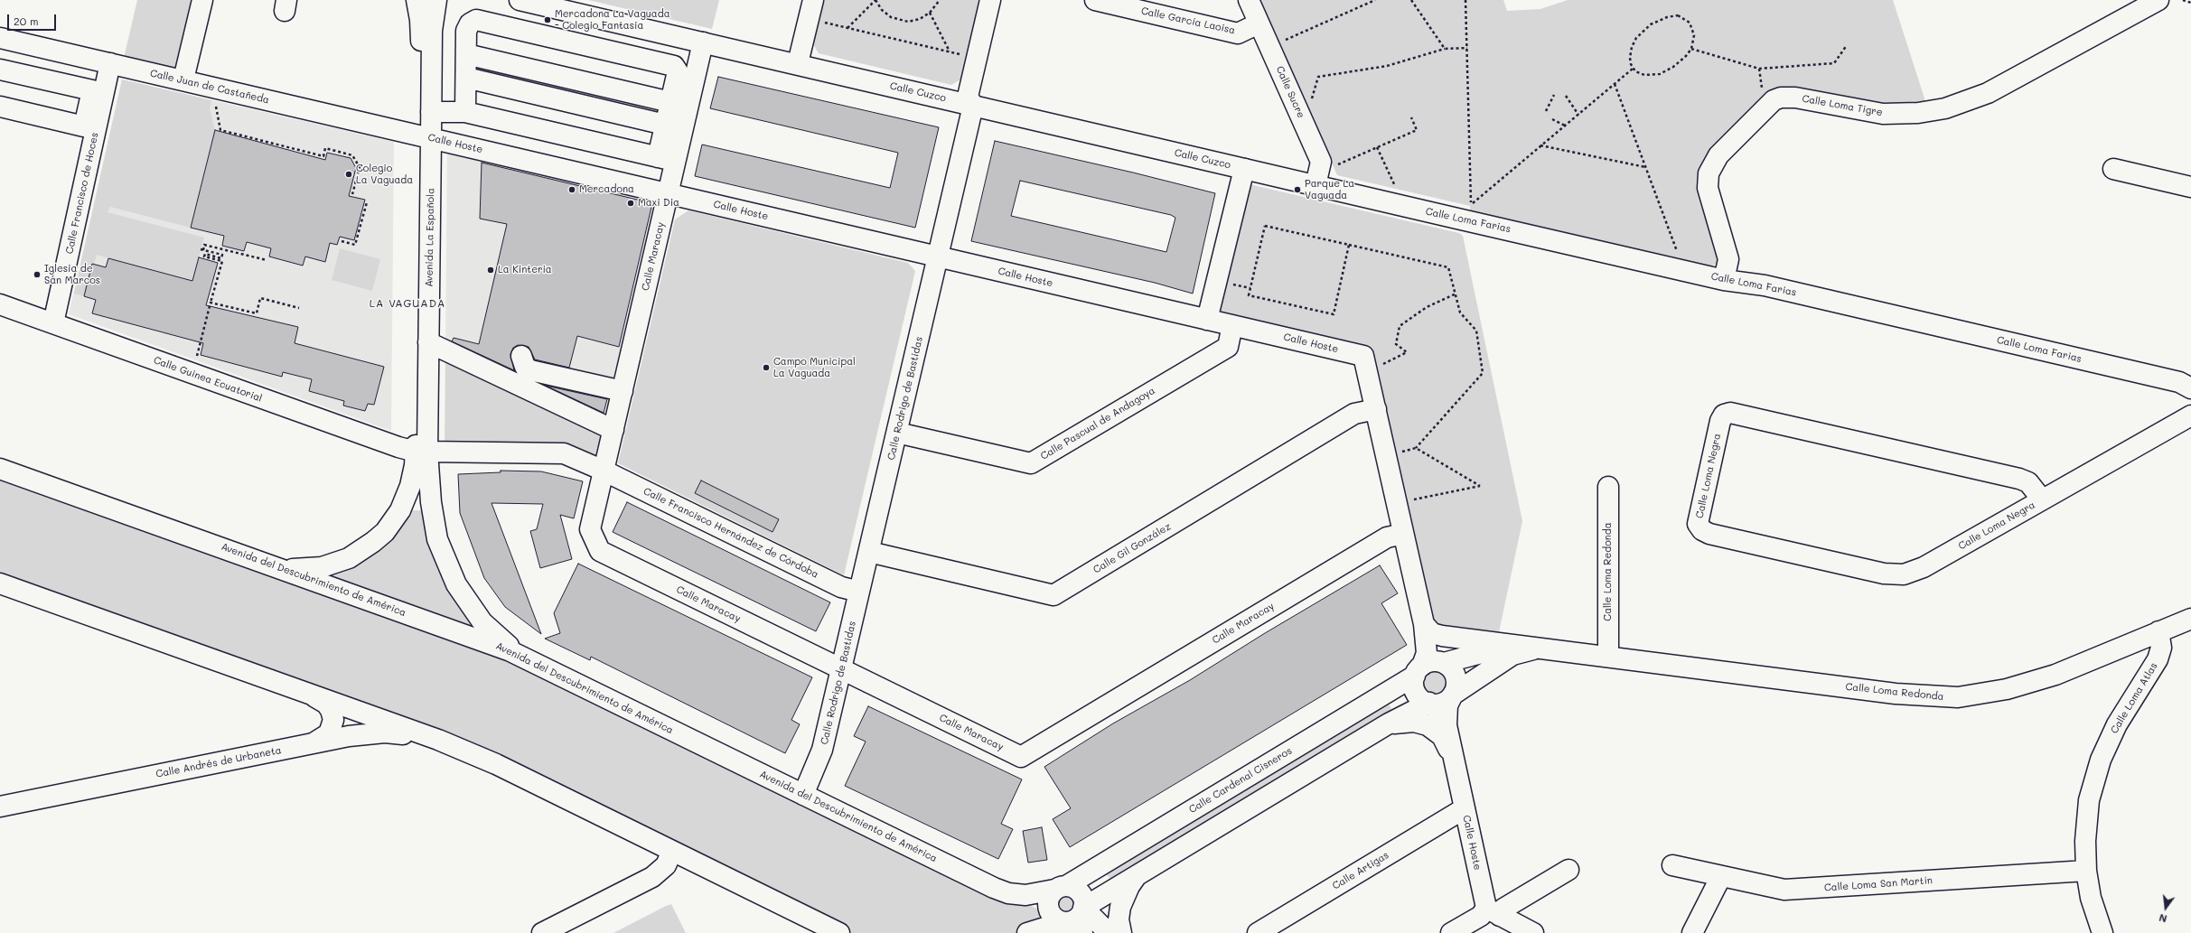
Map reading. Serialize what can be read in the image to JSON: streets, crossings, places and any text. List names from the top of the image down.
{
  "streets": {
    "street": [
      "Calle García Laoisa",
      "Calle Juan de Castañeda",
      "Calle Cuzco",
      "Calle Sucre",
      "Calle Loma Tigre",
      "Calle Hoste",
      "Calle Francisco de Hoces",
      "Calle Loma Farias",
      "Avenida La Española",
      "Calle Maracay",
      "Calle Guinea Ecuatorial",
      "Calle Rodrigo de Bastidas",
      "Calle Pascual de Andagoya",
      "Calle Loma Negra",
      "Calle Francisco Hernández de Córdoba",
      "Calle Gil González",
      "Calle Loma Redonda",
      "Avenida del Descubrimiento de América",
      "Calle Loma Atlas",
      "Calle Andrés de Urbaneta",
      "Calle Cardenal Cisneros",
      "Calle Artigas",
      "Calle Loma San Martín"
    ]
  },
  "crossings": [
    ["Calle García Laoisa", "Calle Sucre"],
    ["Calle Juan de Castañeda", "Calle Hoste"],
    ["Calle Juan de Castañeda", "Calle Francisco de Hoces"],
    ["Calle Juan de Castañeda", "Avenida La Española"],
    ["Calle Cuzco", "Calle Sucre"],
    ["Calle Cuzco", "Calle Loma Farias"],
    ["Calle Cuzco", "Calle Maracay"],
    ["Calle Cuzco", "Calle Rodrigo de Bastidas"],
    ["Calle Sucre", "Calle Loma Farias"],
    ["Calle Loma Tigre", "Calle Loma Farias"],
    ["Calle Hoste", "Avenida La Española"],
    ["Calle Hoste", "Calle Maracay"],
    ["Calle Hoste", "Calle Rodrigo de Bastidas"],
    ["Calle Hoste", "Calle Pascual de Andagoya"],
    ["Calle Hoste", "Calle Gil González"],
    ["Calle Hoste", "Calle Cardenal Cisneros"],
    ["Calle Hoste", "Calle Artigas"],
    ["Calle Francisco de Hoces", "Calle Guinea Ecuatorial"],
    ["Avenida La Española", "Calle Guinea Ecuatorial"],
    ["Avenida La Española", "Avenida del Descubrimiento de América"],
    ["Calle Maracay", "Calle Rodrigo de Bastidas"],
    ["Calle Maracay", "Calle Francisco Hernández de Córdoba"],
    ["Calle Rodrigo de Bastidas", "Calle Pascual de Andagoya"],
    ["Calle Rodrigo de Bastidas", "Calle Francisco Hernández de Córdoba"],
    ["Calle Rodrigo de Bastidas", "Calle Gil González"],
    ["Calle Rodrigo de Bastidas", "Avenida del Descubrimiento de América"],
    ["Calle Loma Redonda", "Calle Loma Atlas"],
    ["Avenida del Descubrimiento de América", "Calle Cardenal Cisneros"],
    ["Calle Loma Atlas", "Calle Loma San Martín"]
  ],
  "districts": ["LA VAGUADA"],
  "places": [
    "Mercadona La Vaguada - Colegio Fantasia",
    "Colegio La Vaguada",
    "Mercadona",
    "Parque La Vaguada",
    "Maxi Dia",
    "La Kinteria",
    "Iglesia de San Marcos",
    "Campo Municipal La Vaguada"
  ],
  "scale_bar": "20 m",
  "north": "bottom"
}
